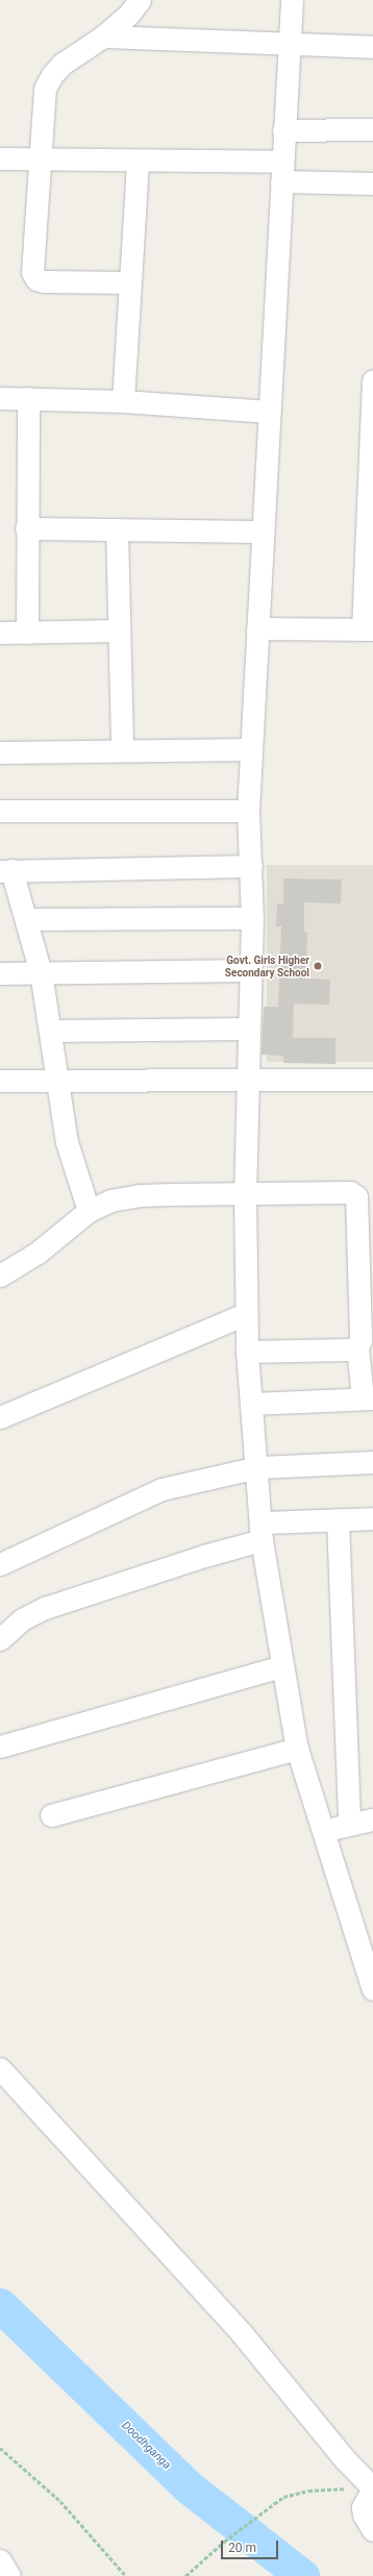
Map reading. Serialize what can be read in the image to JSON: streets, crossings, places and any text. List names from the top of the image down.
{
  "water": ["Doodhganga"],
  "places": ["Govt. Girls Higher Secondary School"],
  "scale_bar": "20 m"
}
